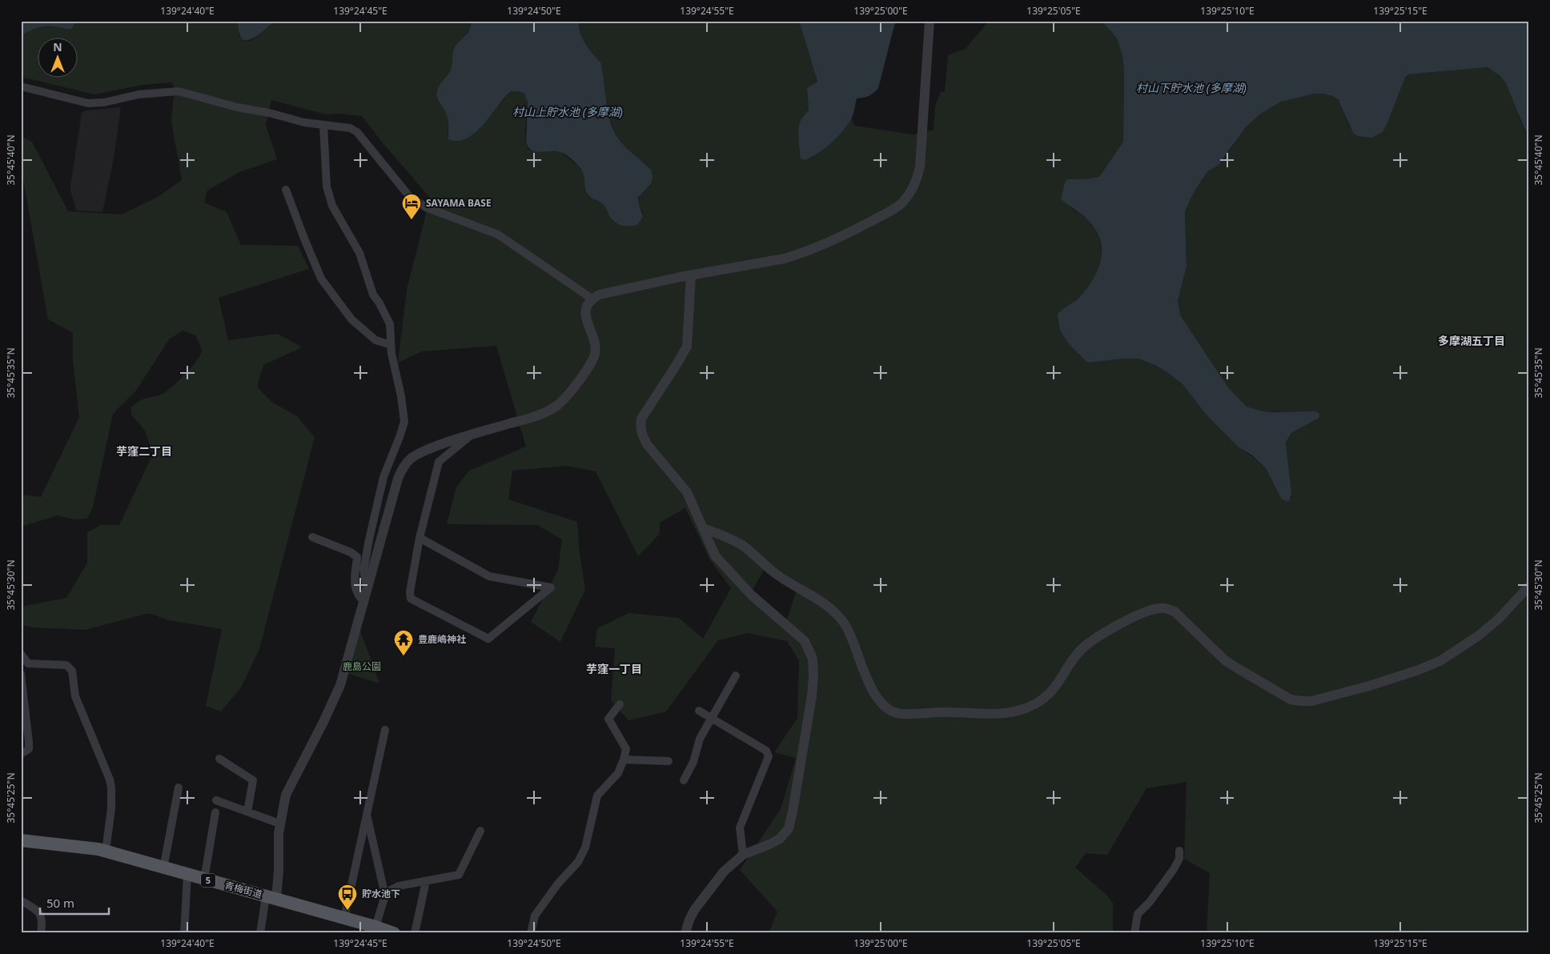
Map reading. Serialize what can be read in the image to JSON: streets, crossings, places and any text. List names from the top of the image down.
{
  "streets": {
    "main road": ["5", "青梅街道"]
  },
  "districts": ["多摩湖五丁目", "芋窪二丁目", "芋窪一丁目"],
  "water": ["村山下貯水池 (多摩湖)", "村山上貯水池 (多摩湖)"],
  "parks": ["鹿島公園"],
  "places": {
    "hotel": ["SAYAMA BASE"],
    "temple": ["豊鹿嶋神社"],
    "bus stop": ["貯水池下"]
  },
  "scale_bar": "50 m",
  "north": "top",
  "coordinates": [
    "139°24'40\"E",
    "139°24'45\"E",
    "139°24'50\"E",
    "139°24'55\"E",
    "139°25'00\"E",
    "139°25'05\"E",
    "139°25'10\"E",
    "139°25'15\"E",
    "35°45'40\"N",
    "35°45'35\"N",
    "35°45'30\"N",
    "35°45'25\"N"
  ]
}
